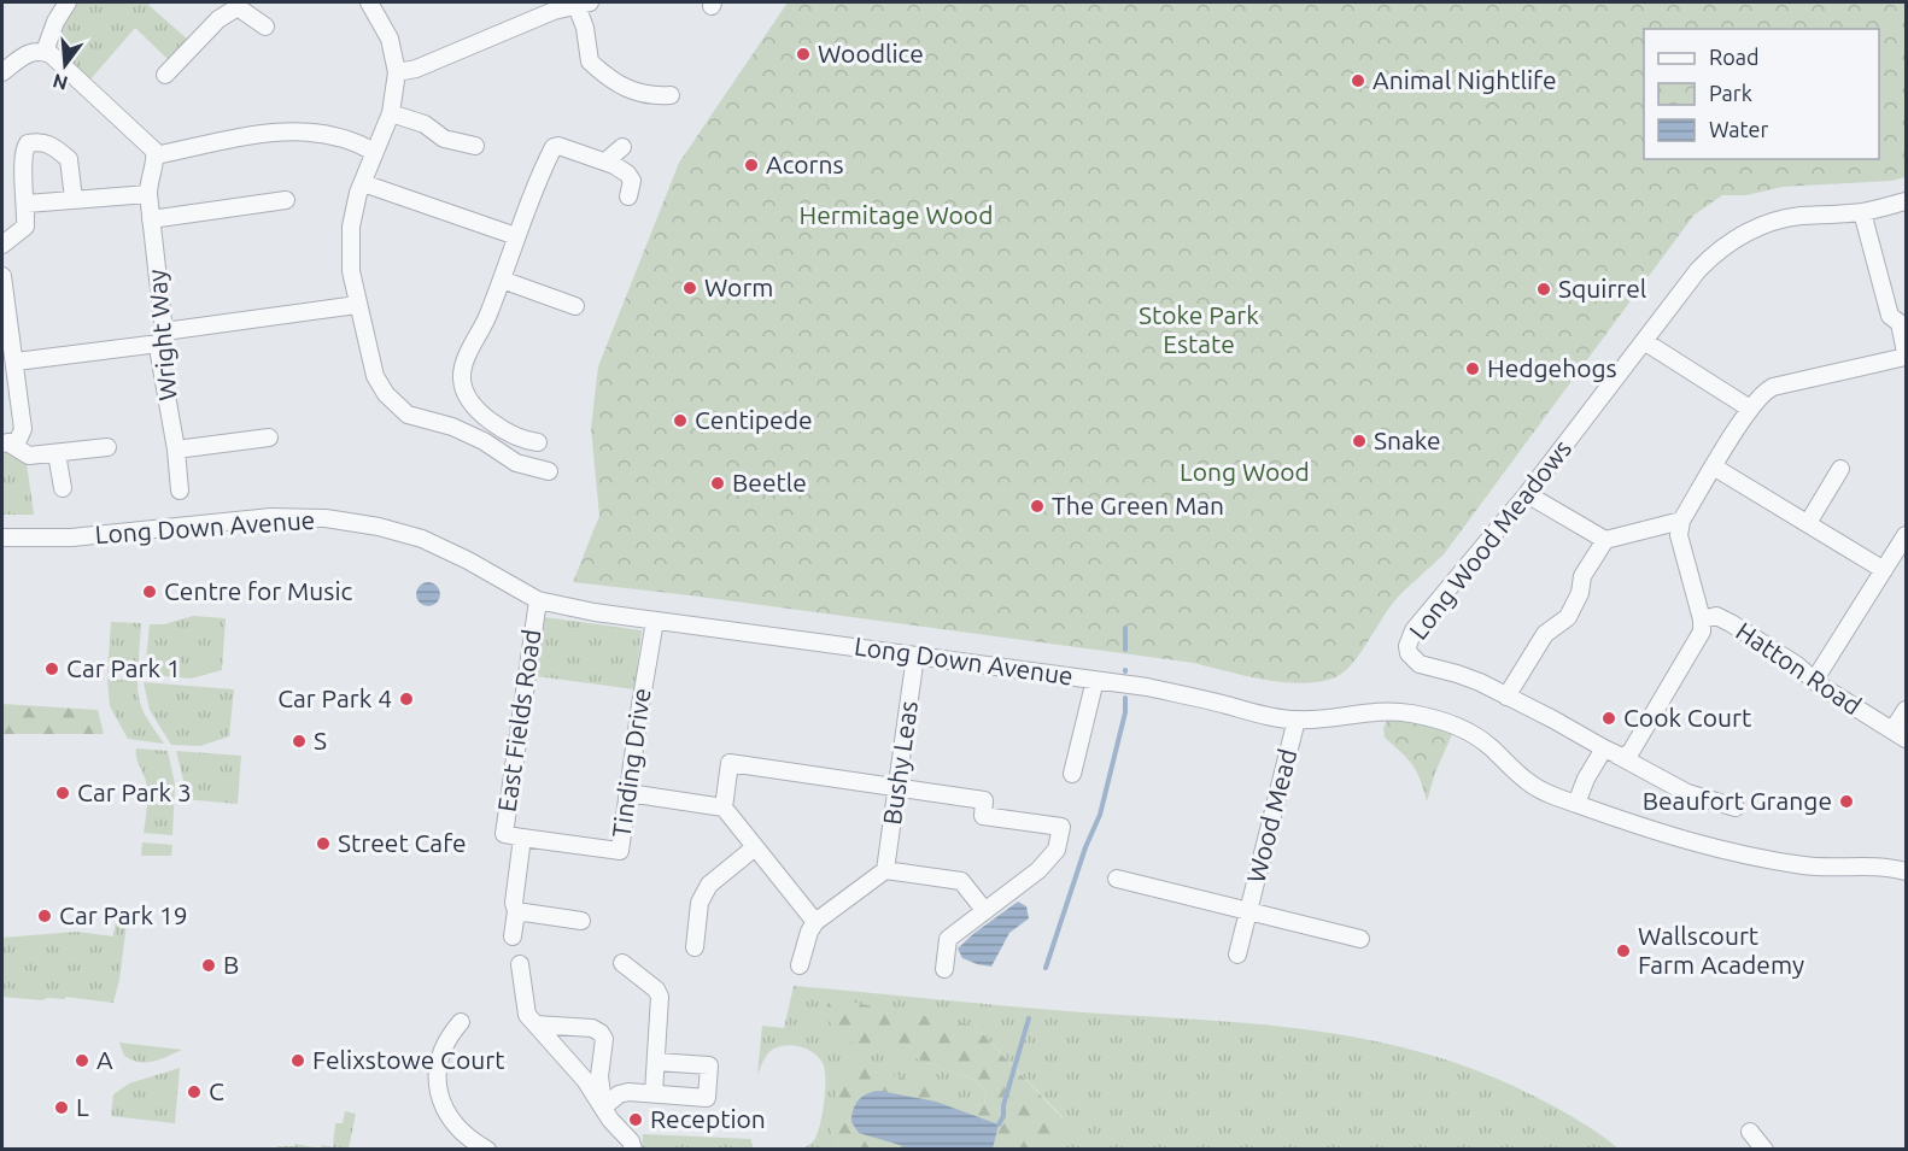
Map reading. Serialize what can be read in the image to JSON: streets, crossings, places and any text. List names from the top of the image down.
{
  "streets": {
    "street": [
      "Wright Way",
      "Long Down Avenue",
      "Long Wood Meadows",
      "Hatton Road",
      "East Fields Road",
      "Tinding Drive",
      "Bushy Leas",
      "Wood Mead"
    ]
  },
  "crossings": [
    ["Long Down Avenue", "East Fields Road"],
    ["Long Down Avenue", "Tinding Drive"],
    ["Long Down Avenue", "Bushy Leas"],
    ["Long Down Avenue", "Wood Mead"],
    ["East Fields Road", "Tinding Drive"]
  ],
  "parks": ["Hermitage Wood", "Stoke Park Estate", "Long Wood"],
  "places": [
    "Woodlice",
    "Animal Nightlife",
    "Acorns",
    "Worm",
    "Squirrel",
    "Hedgehogs",
    "Centipede",
    "Snake",
    "Beetle",
    "The Green Man",
    "Centre for Music",
    "Car Park 1",
    "Car Park 4",
    "Cook Court",
    "S",
    "Car Park 3",
    "Beaufort Grange",
    "Street Cafe",
    "Car Park 19",
    "Wallscourt Farm Academy",
    "B",
    "A",
    "Felixstowe Court",
    "C",
    "L",
    "Reception"
  ],
  "legend": ["Road", "Park", "Water"],
  "north": "bottom"
}
